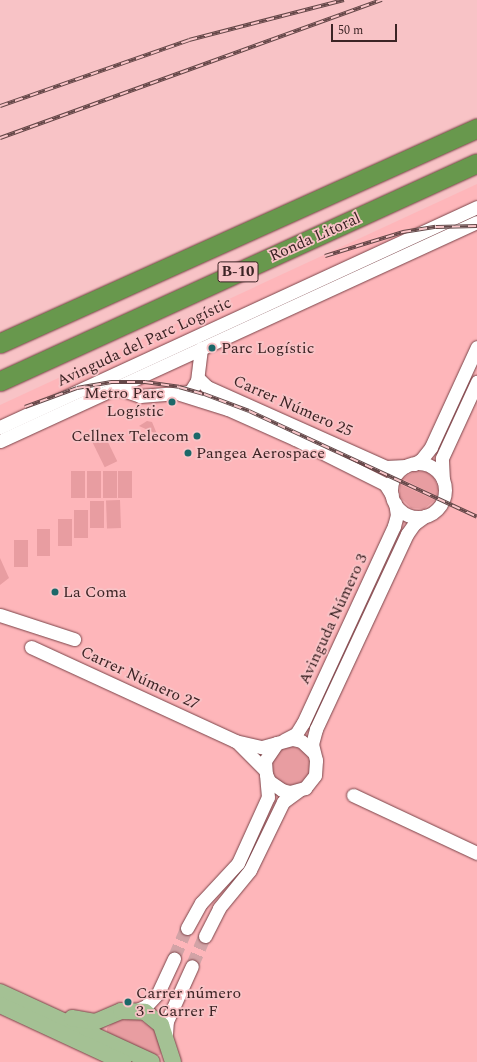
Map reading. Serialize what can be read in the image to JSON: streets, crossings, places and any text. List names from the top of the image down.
{
  "streets": {
    "highway": ["Ronda Litoral", "B-10"],
    "street": [
      "Avinguda del Parc Logístic",
      "Carrer Número 25",
      "Avinguda Número 3",
      "Carrer Número 27"
    ]
  },
  "crossings": [
    ["Avinguda del Parc Logístic", "Carrer Número 25"],
    ["Carrer Número 25", "Avinguda Número 3"],
    ["Avinguda Número 3", "Carrer Número 27"]
  ],
  "places": [
    "Parc Logístic",
    "Metro Parc Logístic",
    "Cellnex Telecom",
    "Pangea Aerospace",
    "La Coma",
    "Carrer número 3 - Carrer F"
  ],
  "scale_bar": "50 m"
}
